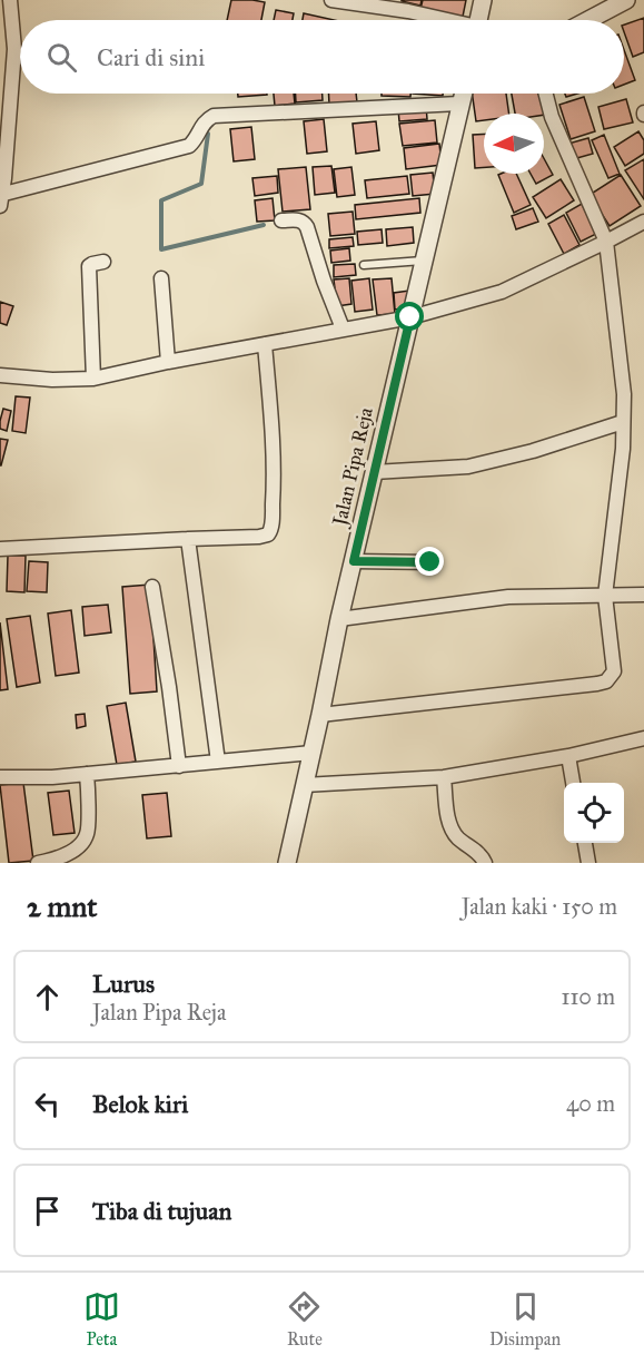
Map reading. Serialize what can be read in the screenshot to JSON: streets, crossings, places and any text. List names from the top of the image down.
{
  "streets": {
    "street": ["Jalan Pipa Reja"]
  },
  "north": "left",
  "page": {
    "search": "Cari di sini",
    "heading": ["2 mnt", "Jalan kaki · 150 m"],
    "list": [
      ["Lurus", "Jalan Pipa Reja", "110 m"],
      ["Belok kiri", "40 m"],
      "Tiba di tujuan"
    ],
    "nav": ["Peta", "Rute", "Disimpan"]
  }
}
